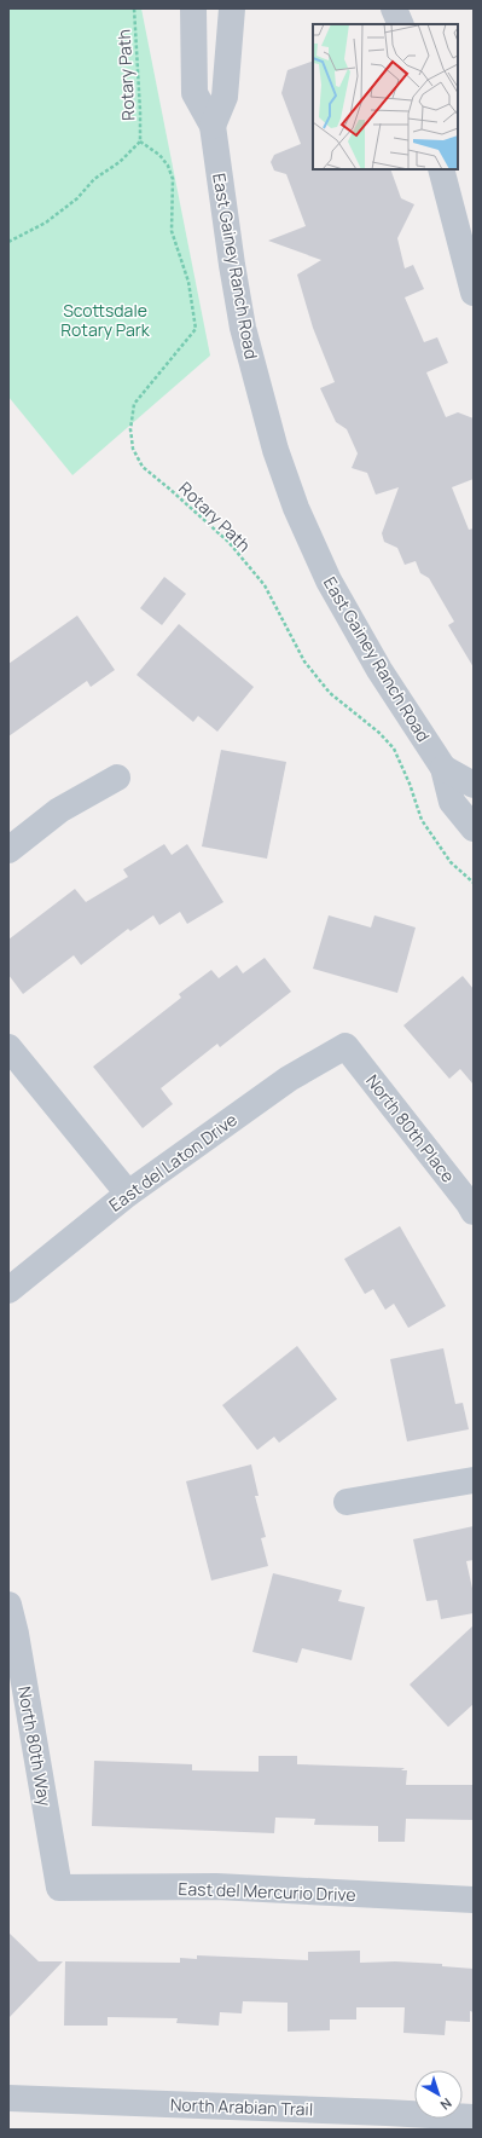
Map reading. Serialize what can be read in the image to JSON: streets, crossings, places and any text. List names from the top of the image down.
{
  "streets": {
    "street": [
      "East Gainey Ranch Road",
      "North 80th Place",
      "East del Laton Drive",
      "North 80th Way",
      "East del Mercurio Drive",
      "North Arabian Trail"
    ],
    "path": ["Rotary Path"]
  },
  "crossings": [
    ["North 80th Place", "East del Laton Drive"],
    ["North 80th Way", "East del Mercurio Drive"]
  ],
  "parks": ["Scottsdale Rotary Park"],
  "north": "bottom right"
}
